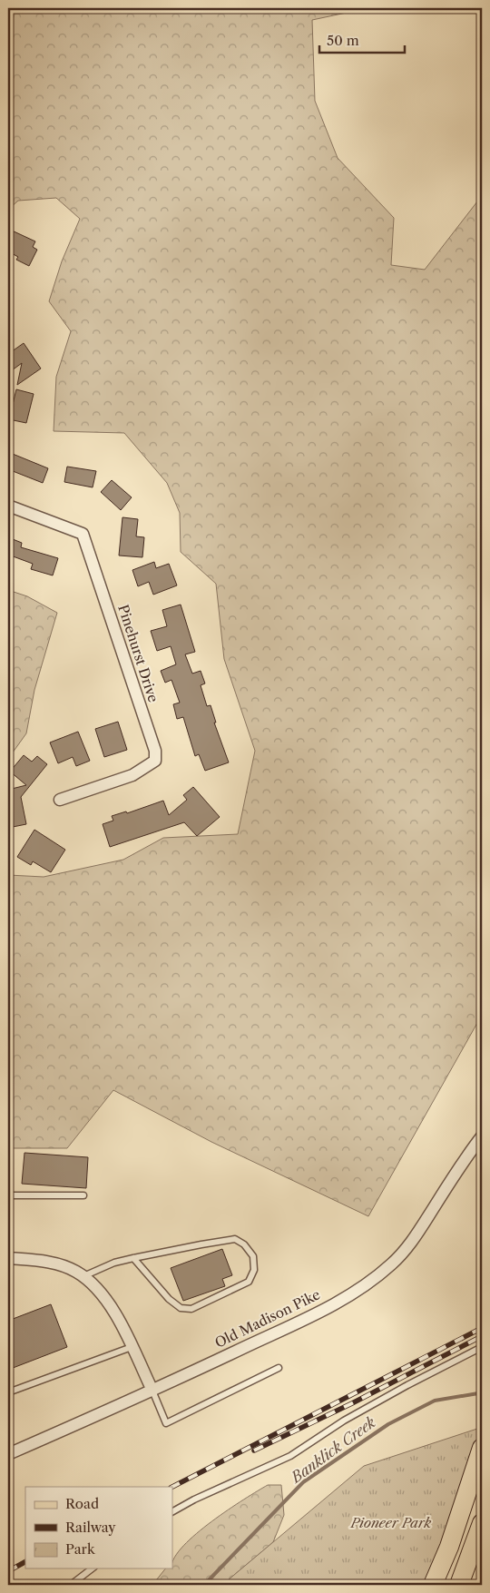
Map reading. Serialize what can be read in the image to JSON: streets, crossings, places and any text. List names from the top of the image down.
{
  "streets": {
    "street": ["Pinehurst Drive", "Old Madison Pike"]
  },
  "water": ["Banklick Creek"],
  "parks": ["Pioneer Park"],
  "legend": ["Road", "Railway", "Park"],
  "scale_bar": "50 m"
}
